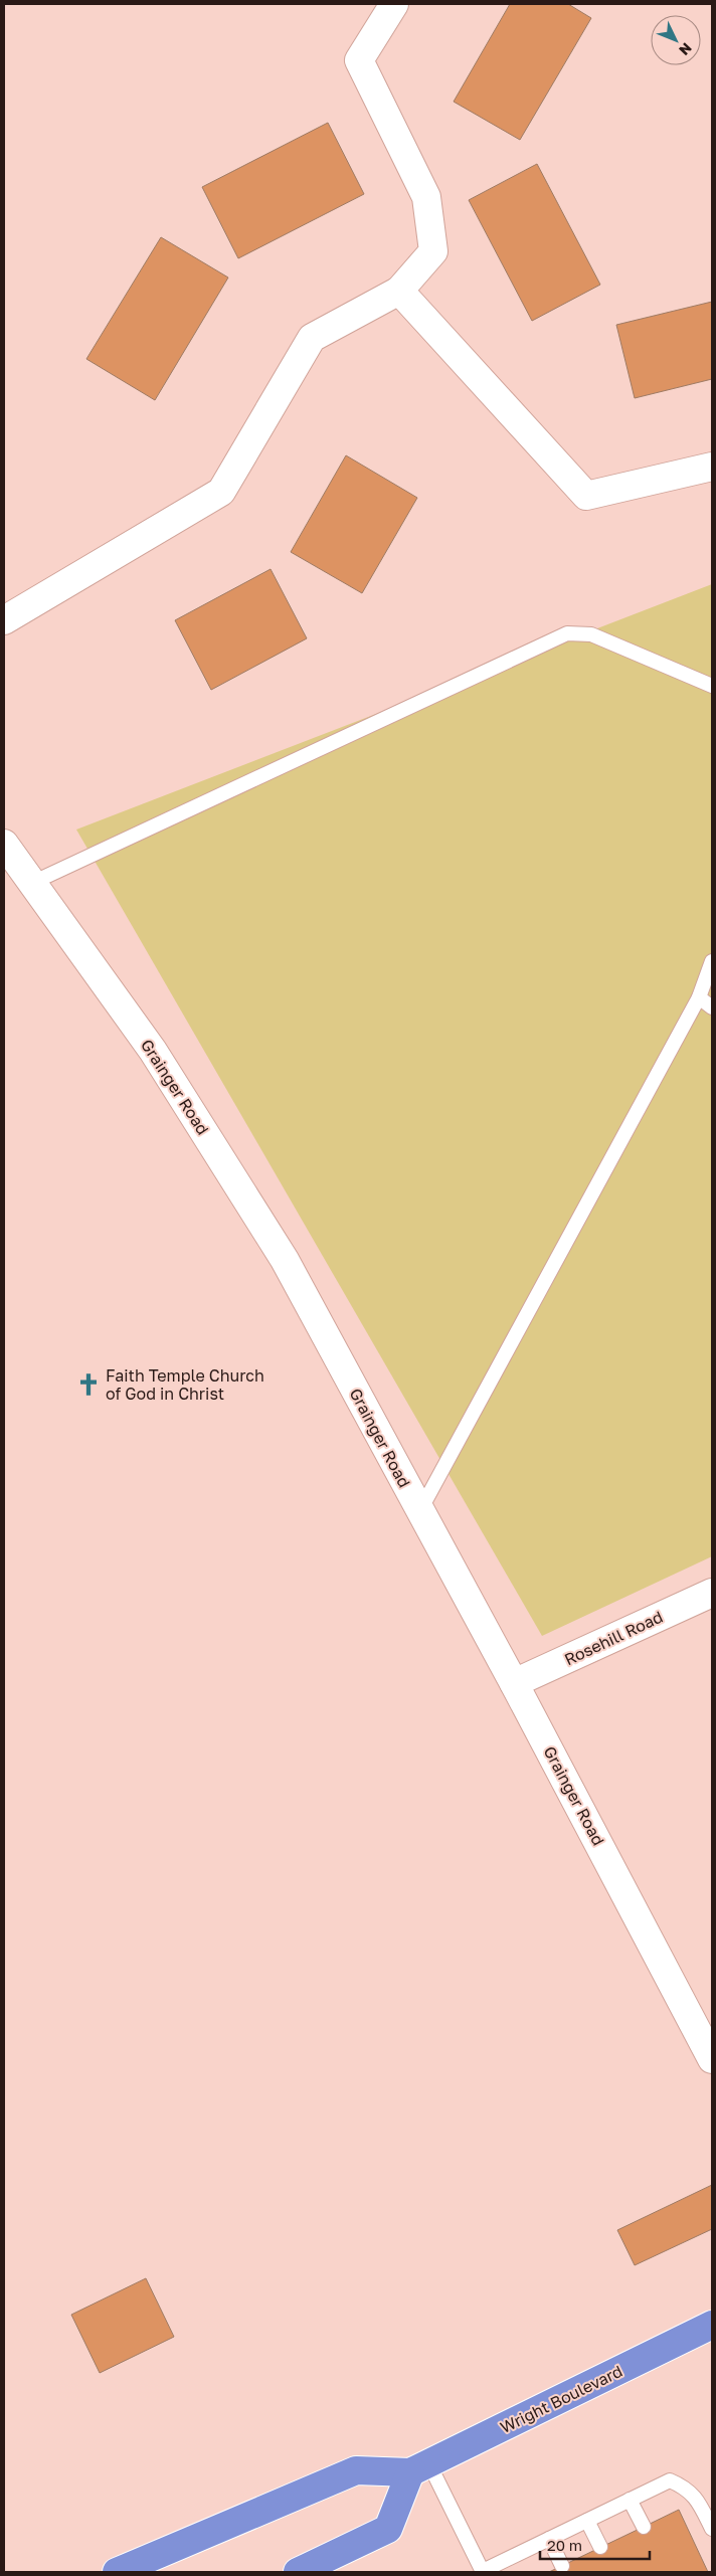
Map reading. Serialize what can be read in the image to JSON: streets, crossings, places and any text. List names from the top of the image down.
{
  "streets": {
    "highway": ["Wright Boulevard"],
    "street": ["Grainger Road", "Rosehill Road"]
  },
  "crossings": [
    ["Grainger Road", "Rosehill Road"]
  ],
  "places": {
    "church": ["Faith Temple Church of God in Christ"]
  },
  "scale_bar": "20 m",
  "north": "bottom right"
}
